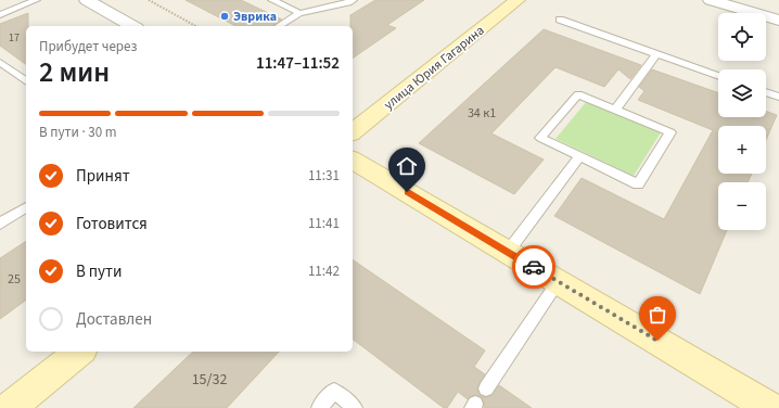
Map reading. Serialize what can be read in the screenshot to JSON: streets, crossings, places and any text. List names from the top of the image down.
{
  "streets": {
    "main road": ["улица Юрия Гагарина"]
  },
  "places": ["Эврика"],
  "house_numbers": [
    "17",
    "34 к1",
    "25",
    "15/32"
  ],
  "page": {
    "map_buttons": ["+", "−"],
    "heading": ["2 мин", "Прибудет через", "11:47–11:52"],
    "bar": "В пути · 30 m",
    "list": [
      ["Принят", "11:31"],
      ["Готовится", "11:41"],
      ["В пути", "11:42"],
      "Доставлен"
    ]
  }
}
